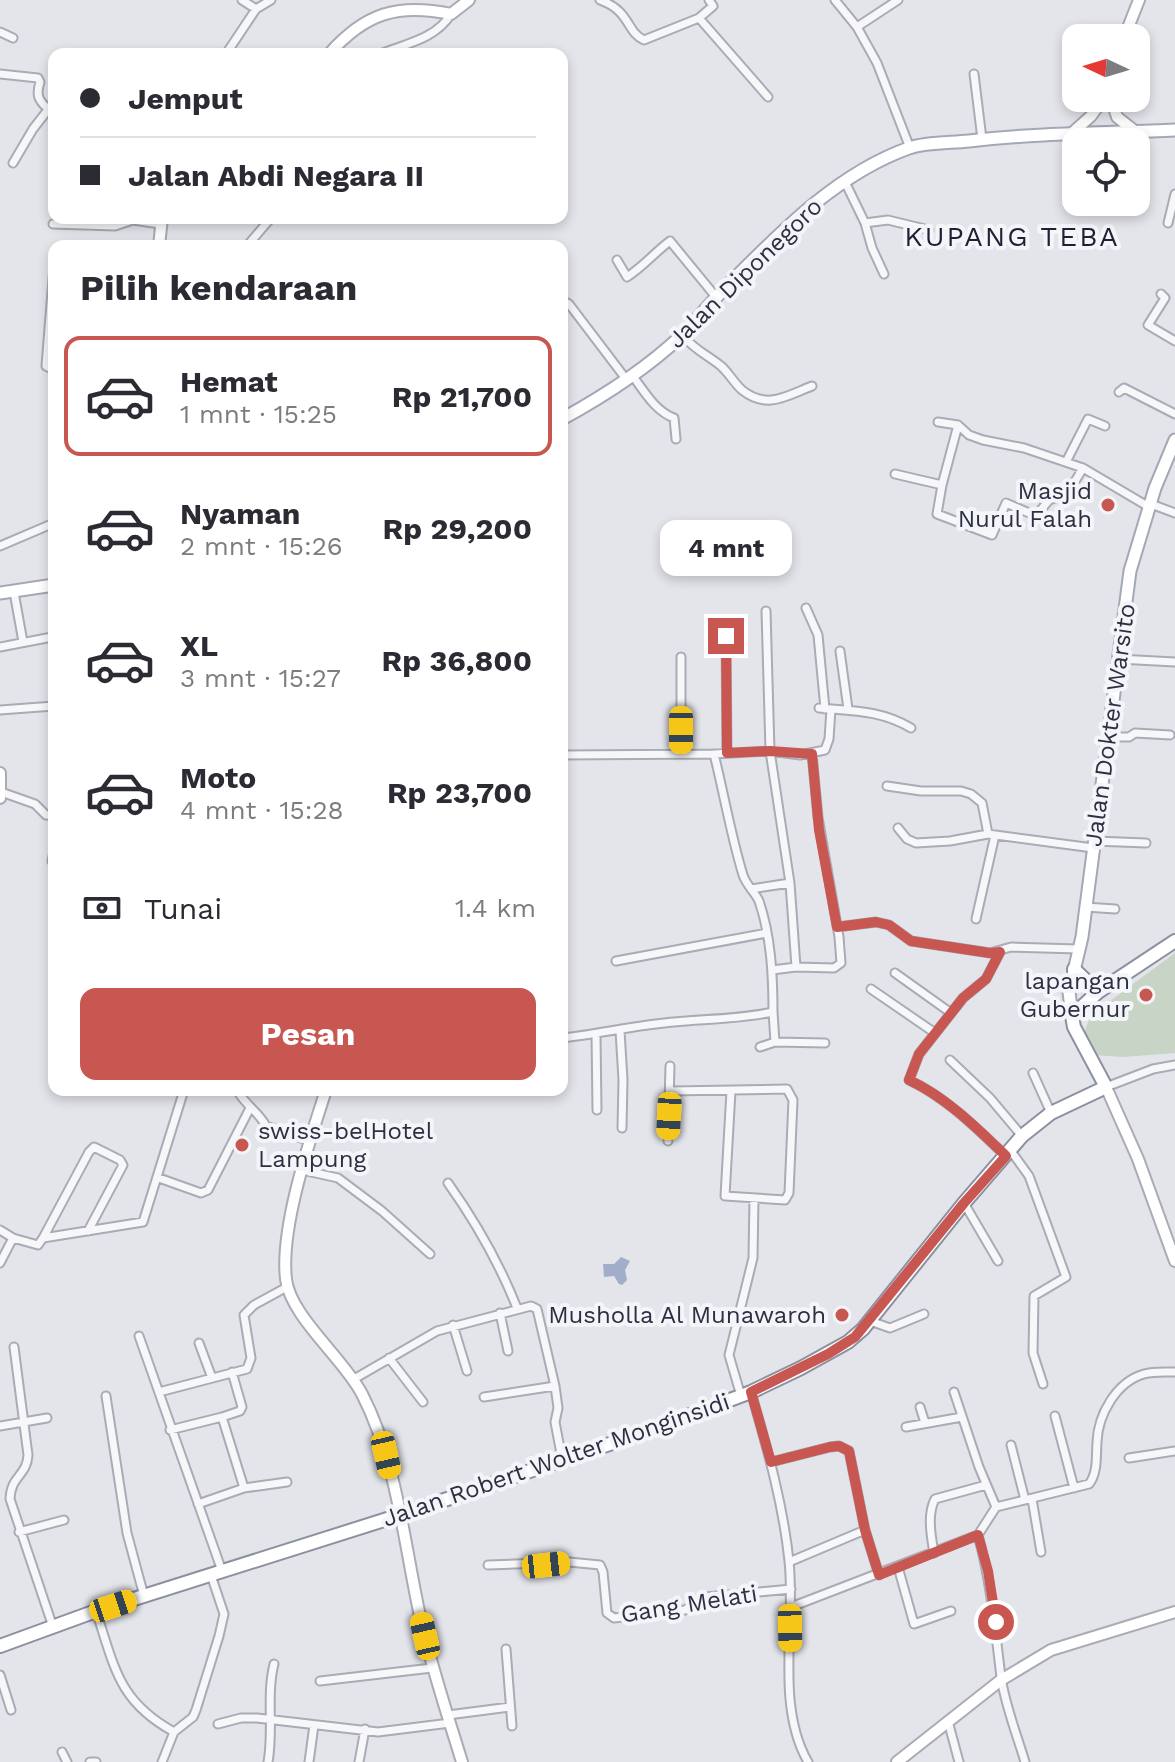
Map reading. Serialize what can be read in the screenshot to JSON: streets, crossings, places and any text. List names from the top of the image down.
{
  "streets": {
    "highway": ["Jalan Robert Wolter Monginsidi"],
    "main road": ["Jalan Diponegoro", "Jalan Dokter Warsito"],
    "street": ["Gang Melati"]
  },
  "districts": ["KUPANG TEBA"],
  "places": [
    "Masjid Nurul Falah",
    "lapangan Gubernur",
    "swiss-belHotel Lampung",
    "Musholla Al Munawaroh"
  ],
  "north": "left",
  "page": {
    "banner": ["Jemput", "Jalan Abdi Negara II"],
    "heading": "Pilih kendaraan",
    "list": [
      {
        "name": "Hemat",
        "note": "1 mnt · 15:25",
        "value": "Rp 21,700"
      },
      {
        "name": "Nyaman",
        "note": "2 mnt · 15:26",
        "value": "Rp 29,200"
      },
      {
        "name": "XL",
        "note": "3 mnt · 15:27",
        "value": "Rp 36,800"
      },
      {
        "name": "Moto",
        "note": "4 mnt · 15:28",
        "value": "Rp 23,700"
      }
    ],
    "bubble": "4 mnt",
    "pay": ["Tunai", "1.4 km"],
    "buttons": "Pesan"
  }
}
